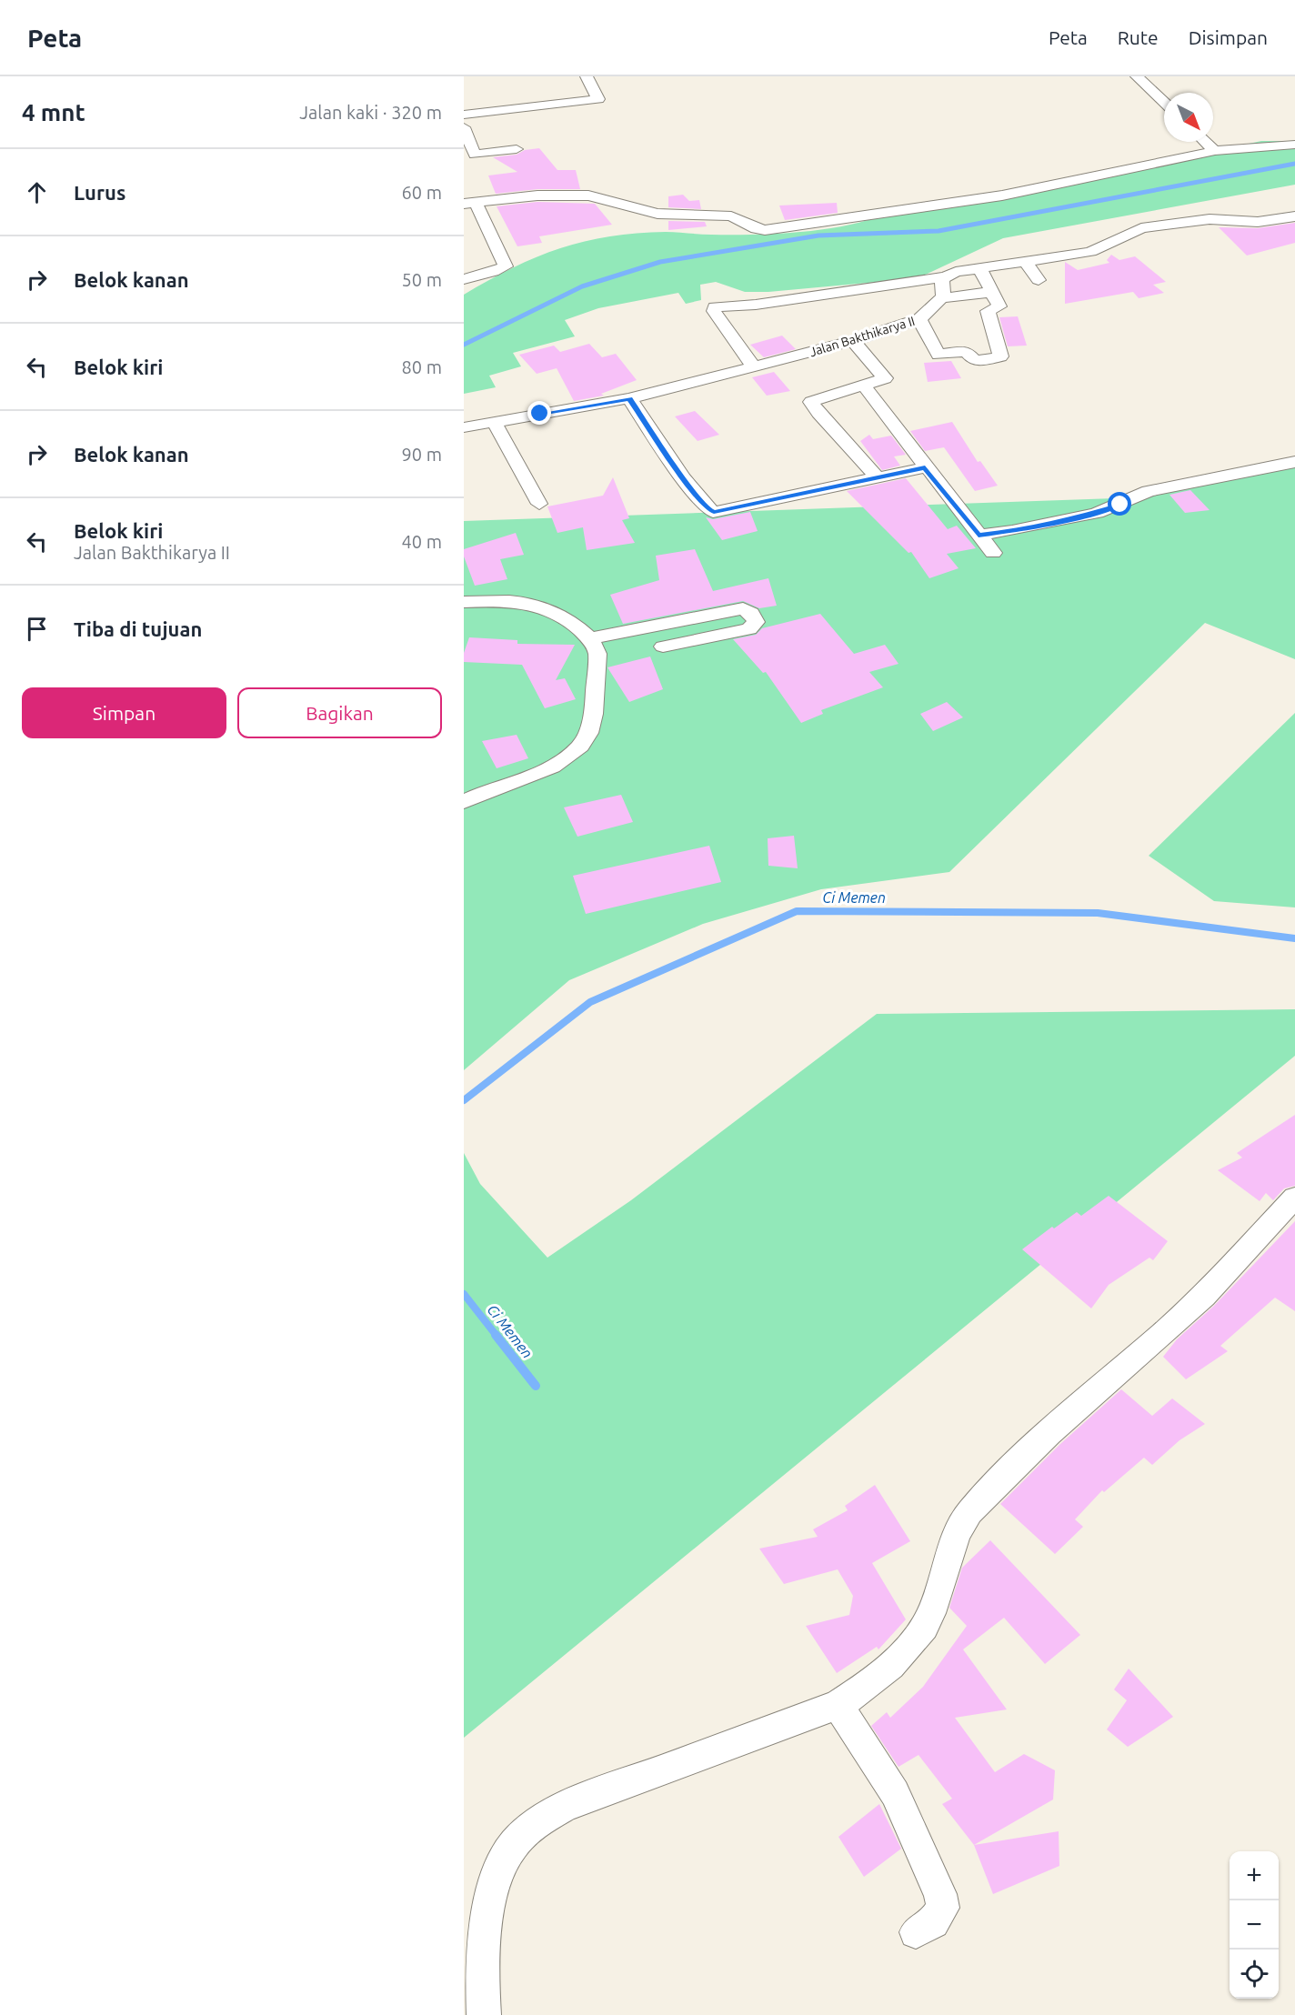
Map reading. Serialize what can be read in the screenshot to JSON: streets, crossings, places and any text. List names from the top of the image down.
{
  "streets": {
    "street": ["Jalan Bakthikarya II"]
  },
  "water": ["Ci Memen"],
  "north": "bottom right",
  "page": {
    "header": "Peta",
    "nav": ["Peta", "Rute", "Disimpan"],
    "heading": ["4 mnt", "Jalan kaki · 320 m"],
    "list": [
      ["Lurus", "60 m"],
      ["Belok kanan", "50 m"],
      ["Belok kiri", "80 m"],
      ["Belok kanan", "90 m"],
      ["Belok kiri", "Jalan Bakthikarya II", "40 m"],
      "Tiba di tujuan"
    ],
    "buttons": ["Simpan", "Bagikan"],
    "map_buttons": ["+", "−"]
  }
}
